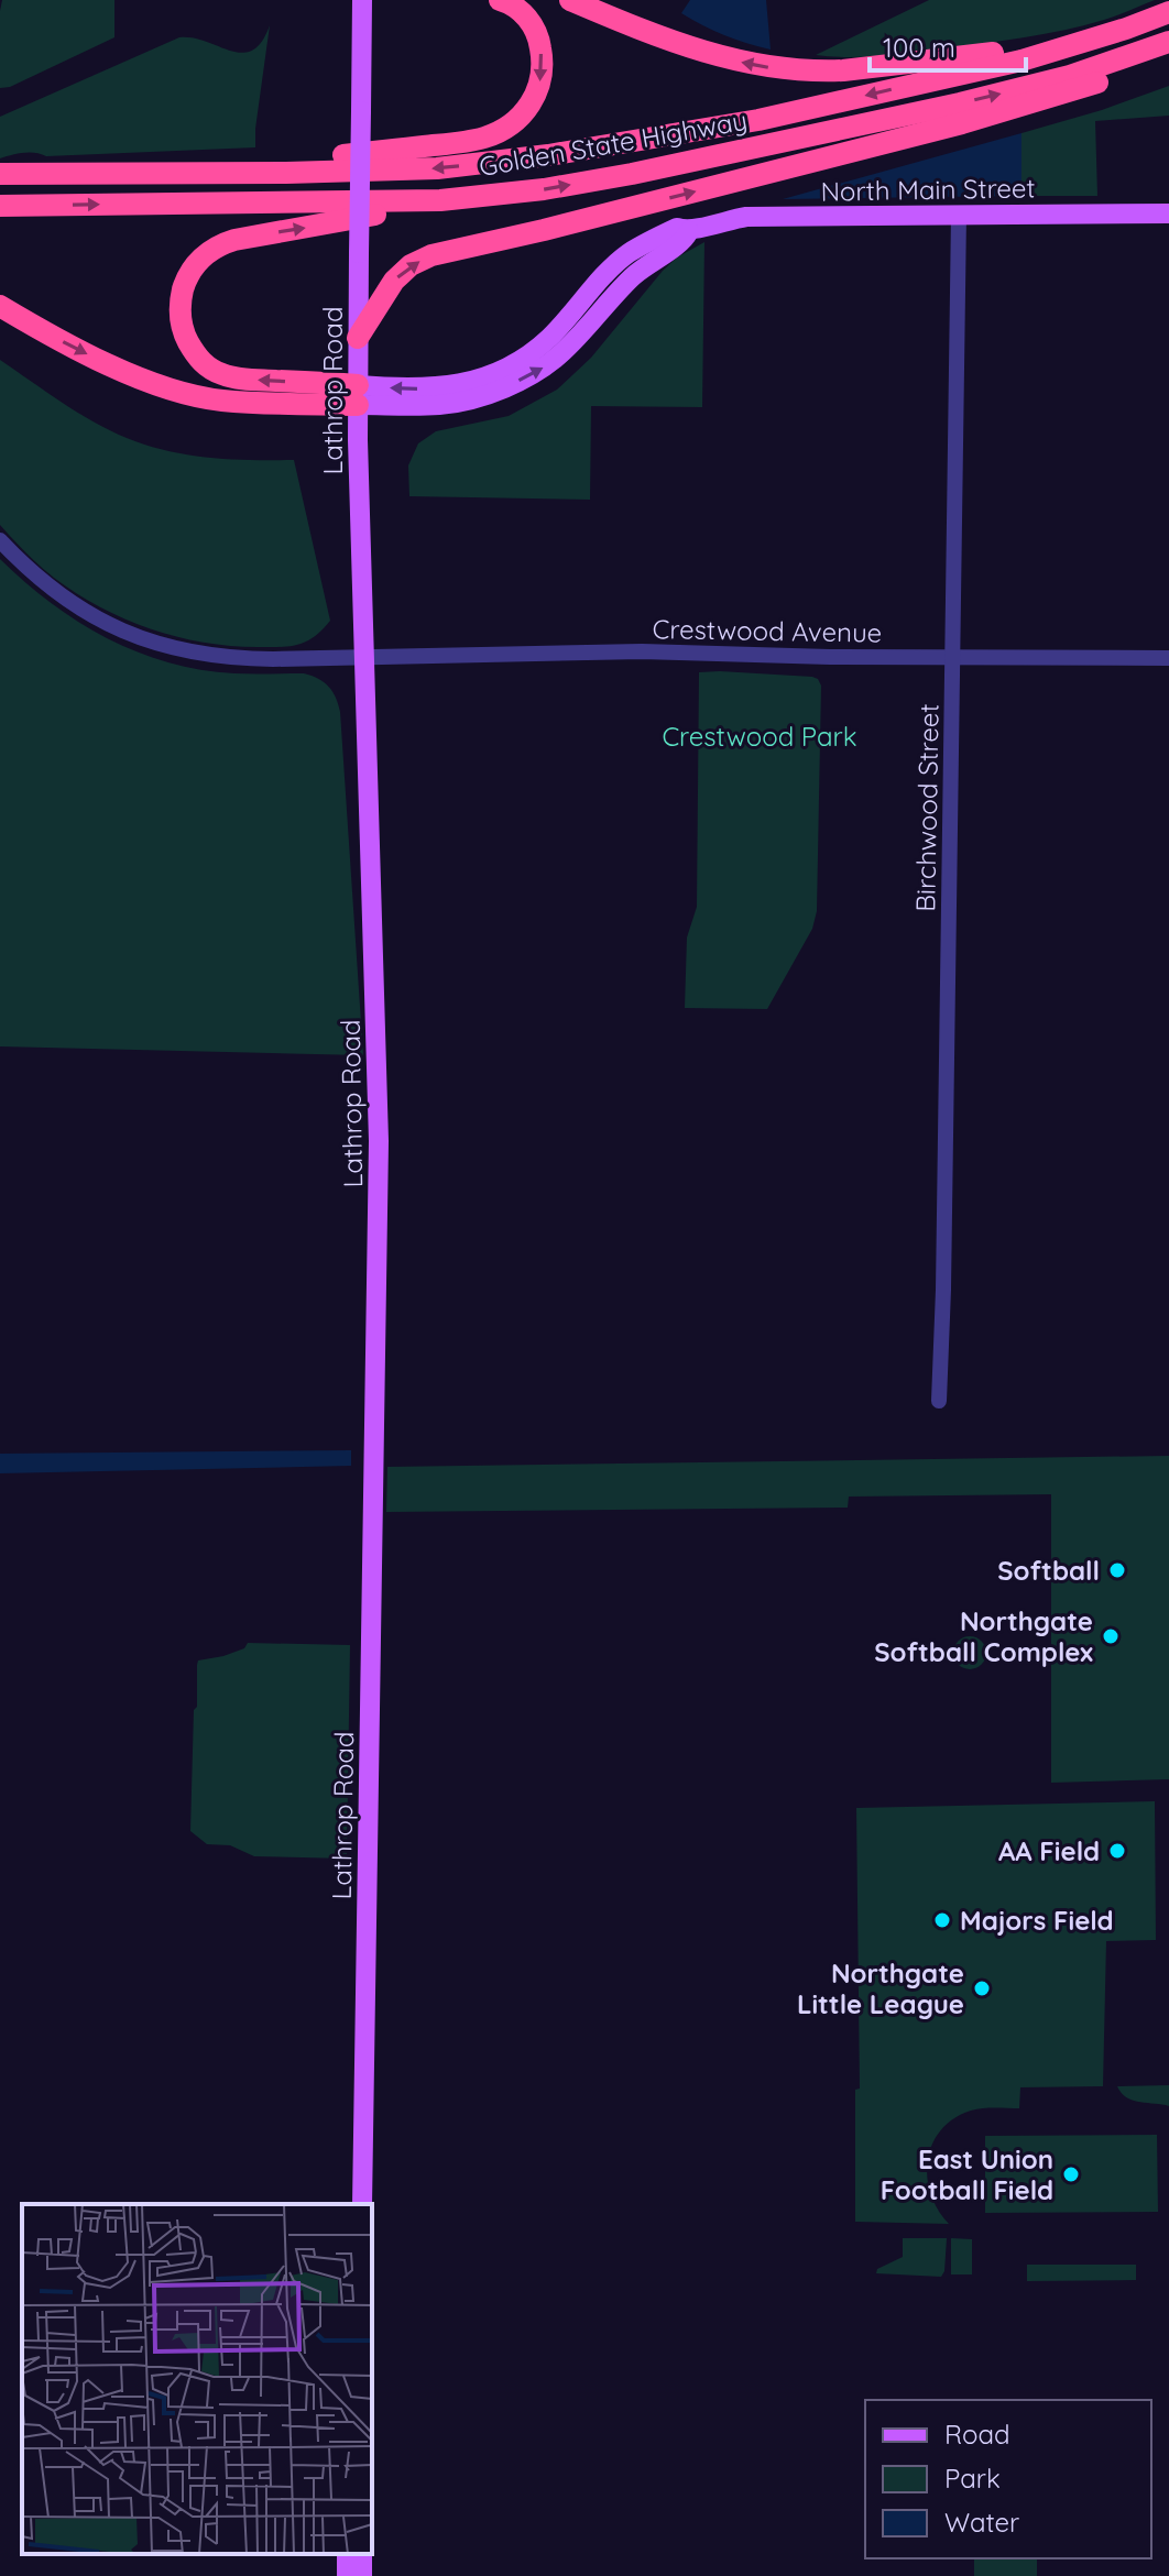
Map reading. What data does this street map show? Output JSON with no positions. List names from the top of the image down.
{
  "streets": {
    "highway": ["Golden State Highway"],
    "main road": ["North Main Street", "Lathrop Road"],
    "street": ["Crestwood Avenue", "Birchwood Street"]
  },
  "crossings": [
    ["North Main Street", "Lathrop Road"],
    ["North Main Street", "Birchwood Street"],
    ["Lathrop Road", "Crestwood Avenue"],
    ["Crestwood Avenue", "Birchwood Street"]
  ],
  "parks": ["Crestwood Park"],
  "places": [
    "Softball",
    "Northgate Softball Complex",
    "AA Field",
    "Majors Field",
    "Northgate Little League",
    "East Union Football Field"
  ],
  "legend": ["Road", "Park", "Water"],
  "scale_bar": "100 m"
}
